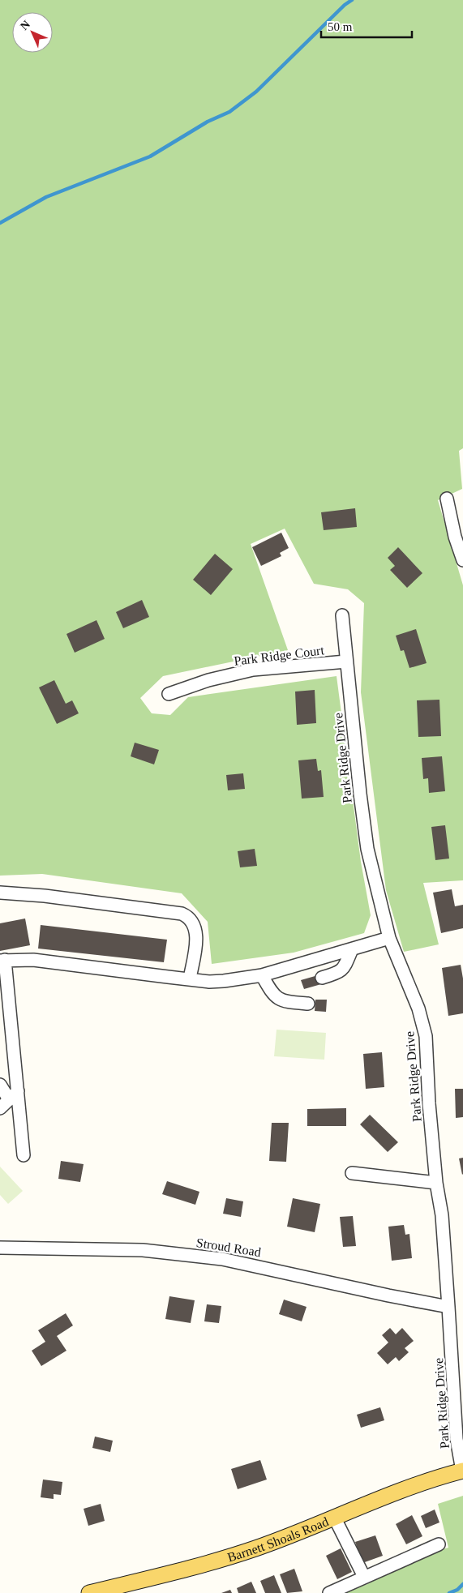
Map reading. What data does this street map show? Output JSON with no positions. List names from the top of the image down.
{
  "streets": {
    "main road": ["Barnett Shoals Road"],
    "street": ["Park Ridge Court", "Park Ridge Drive", "Stroud Road"]
  },
  "crossings": [
    ["Park Ridge Court", "Park Ridge Drive"],
    ["Park Ridge Drive", "Stroud Road"],
    ["Park Ridge Drive", "Barnett Shoals Road"]
  ],
  "scale_bar": "50 m",
  "north": "top left"
}
